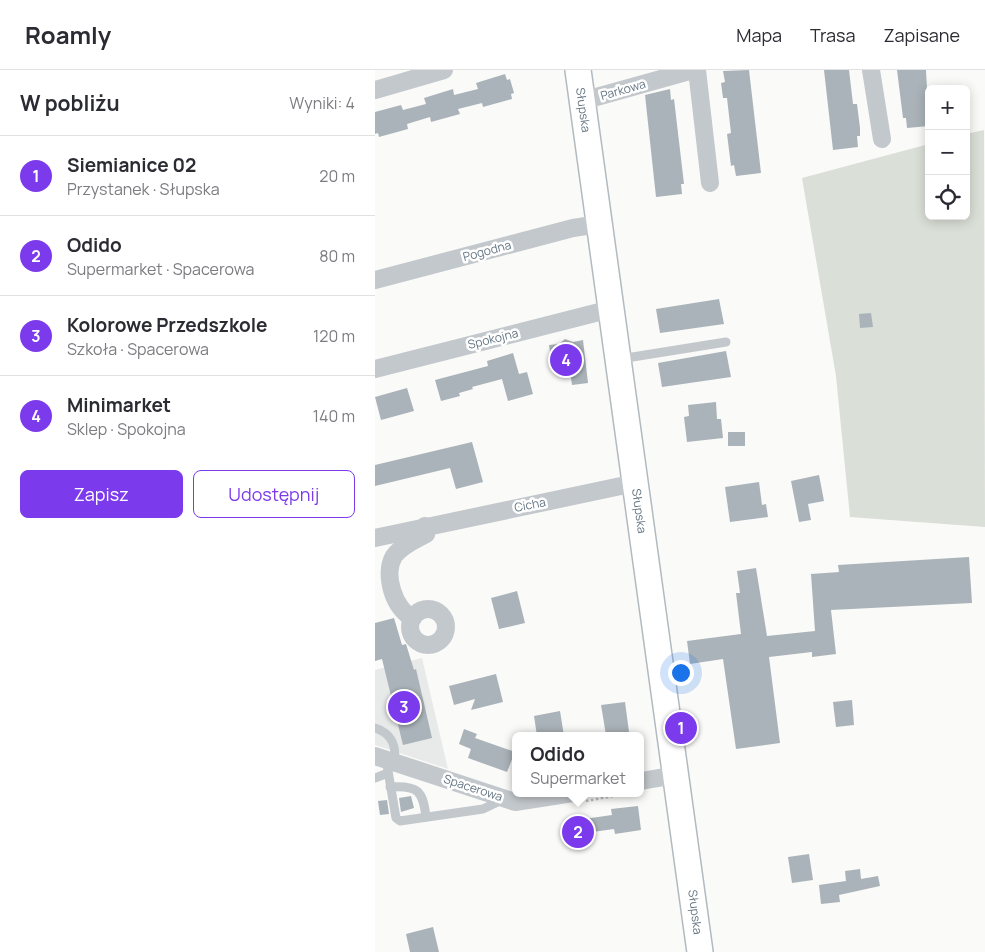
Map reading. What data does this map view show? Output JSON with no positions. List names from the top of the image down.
{
  "streets": {
    "main road": ["Słupska"],
    "street": [
      "Parkowa",
      "Pogodna",
      "Spokojna",
      "Cicha",
      "Spacerowa"
    ]
  },
  "crossings": [
    ["Parkowa", "Słupska"],
    ["Słupska", "Pogodna"],
    ["Słupska", "Spokojna"],
    ["Słupska", "Cicha"]
  ],
  "page": {
    "header": "Roamly",
    "nav": ["Mapa", "Trasa", "Zapisane"],
    "heading": ["W pobliżu", "Wyniki: 4"],
    "map_buttons": ["+", "−"],
    "list": [
      {
        "mark": "1",
        "name": "Siemianice 02",
        "note": "Przystanek · Słupska",
        "value": "20 m"
      },
      {
        "mark": "2",
        "name": "Odido",
        "note": "Supermarket · Spacerowa",
        "value": "80 m"
      },
      {
        "mark": "3",
        "name": "Kolorowe Przedszkole",
        "note": "Szkoła · Spacerowa",
        "value": "120 m"
      },
      {
        "mark": "4",
        "name": "Minimarket",
        "note": "Sklep · Spokojna",
        "value": "140 m"
      }
    ],
    "pins": [
      "4",
      "3",
      "1",
      "2"
    ],
    "buttons": ["Zapisz", "Udostępnij"],
    "popup": ["Odido", "Supermarket"]
  }
}
